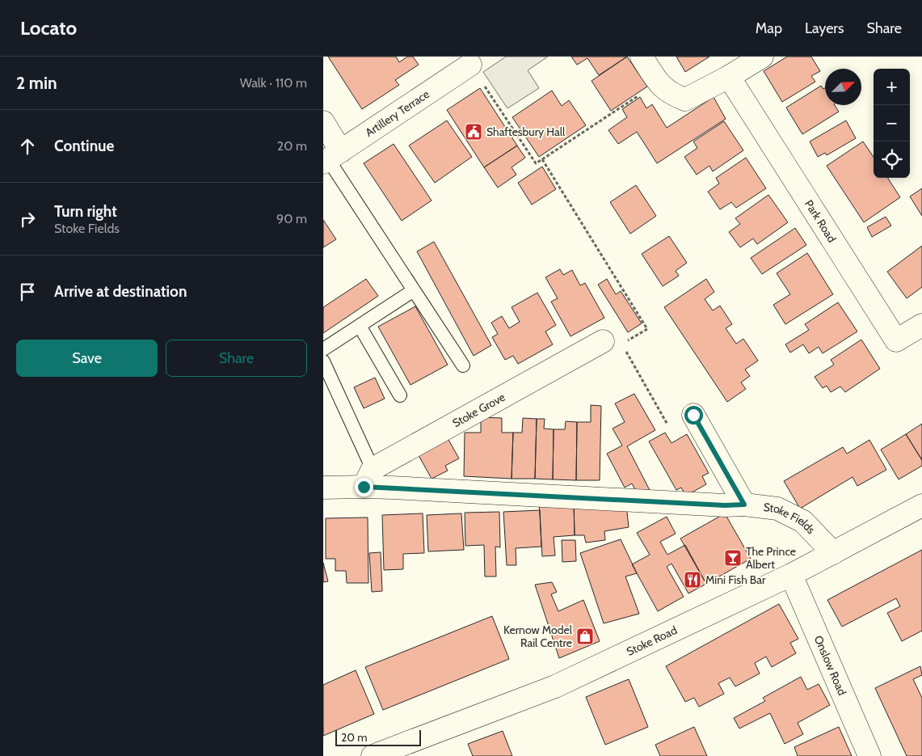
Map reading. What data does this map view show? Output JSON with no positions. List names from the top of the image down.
{
  "streets": {
    "street": [
      "Artillery Terrace",
      "Park Road",
      "Stoke Grove",
      "Stoke Fields",
      "Stoke Road",
      "Onslow Road"
    ]
  },
  "crossings": [
    ["Stoke Grove", "Stoke Fields"],
    ["Stoke Fields", "Stoke Road"],
    ["Stoke Road", "Onslow Road"]
  ],
  "places": {
    "public building": ["Shaftesbury Hall"],
    "bar": ["The Prince Albert"],
    "restaurant": ["Mini Fish Bar"],
    "shop": ["Kernow Model Rail Centre"]
  },
  "scale_bar": "20 m",
  "north": "top right",
  "page": {
    "header": "Locato",
    "nav": ["Map", "Layers", "Share"],
    "heading": ["2 min", "Walk · 110 m"],
    "map_buttons": ["+", "−"],
    "list": [
      ["Continue", "20 m"],
      ["Turn right", "Stoke Fields", "90 m"],
      "Arrive at destination"
    ],
    "buttons": ["Save", "Share"],
    "scale": "20 m"
  }
}
